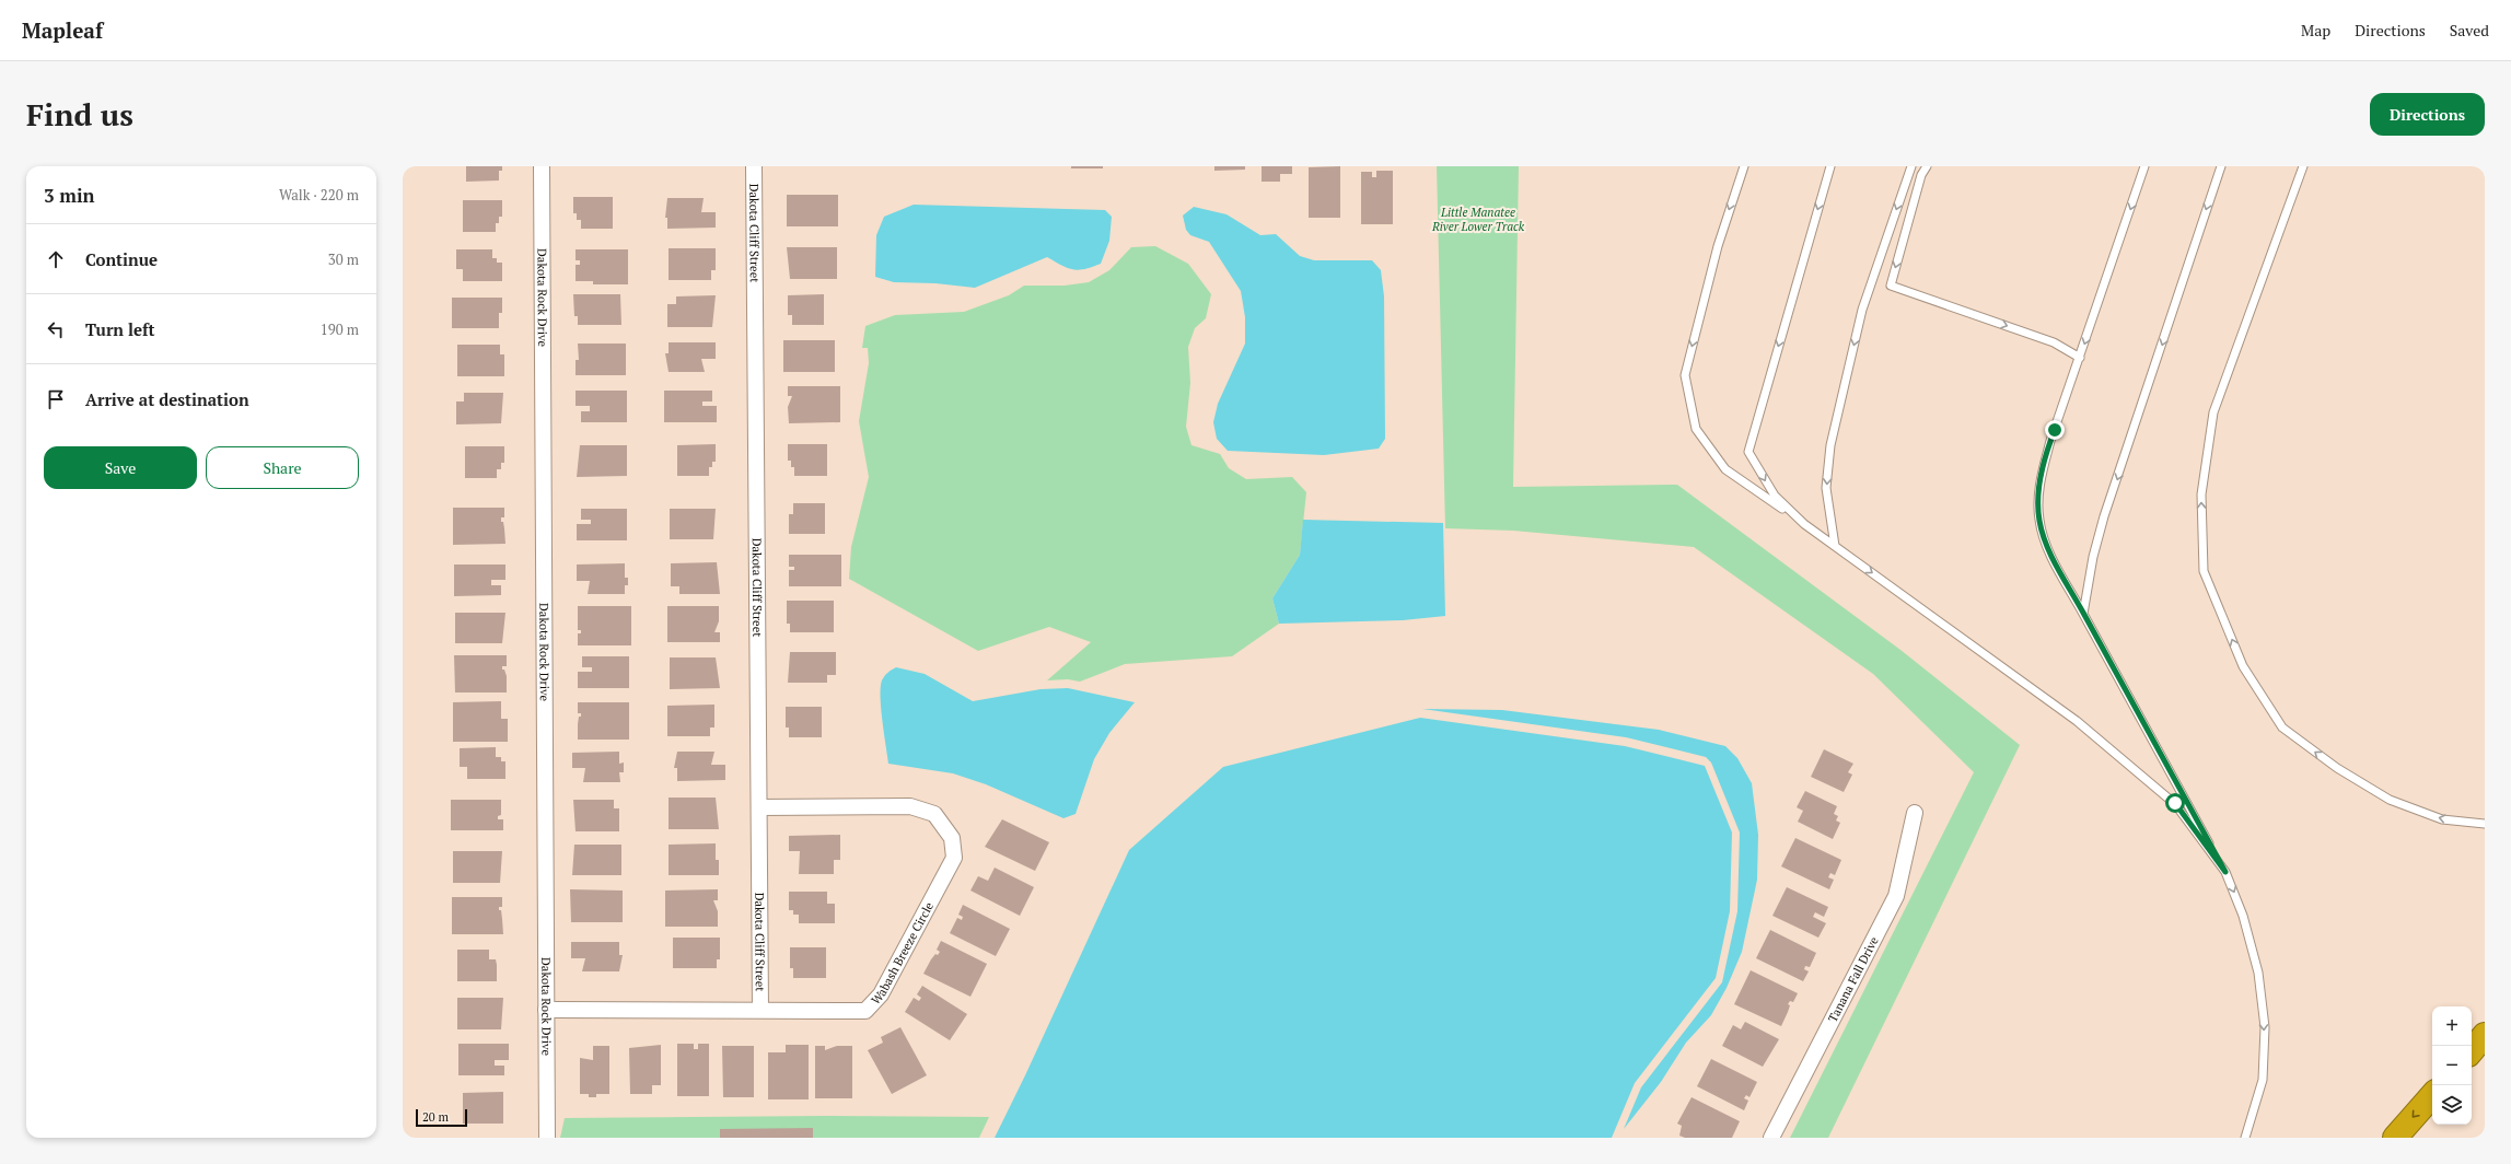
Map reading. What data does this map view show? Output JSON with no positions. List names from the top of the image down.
{
  "streets": {
    "street": [
      "Dakota Cliff Street",
      "Dakota Rock Drive",
      "Wabash Breeze Circle",
      "Tanana Fall Drive"
    ]
  },
  "crossings": [
    ["Dakota Cliff Street", "Wabash Breeze Circle"],
    ["Dakota Rock Drive", "Wabash Breeze Circle"]
  ],
  "parks": ["Little Manatee River Lower Track"],
  "scale_bar": "20 m",
  "page": {
    "header": "Mapleaf",
    "nav": ["Map", "Directions", "Saved"],
    "buttons": [
      "Directions",
      ["Save", "Share"]
    ],
    "title": "Find us",
    "heading": ["3 min", "Walk · 220 m"],
    "list": [
      ["Continue", "30 m"],
      ["Turn left", "190 m"],
      "Arrive at destination"
    ],
    "map_buttons": ["+", "−"],
    "scale": "20 m"
  }
}
